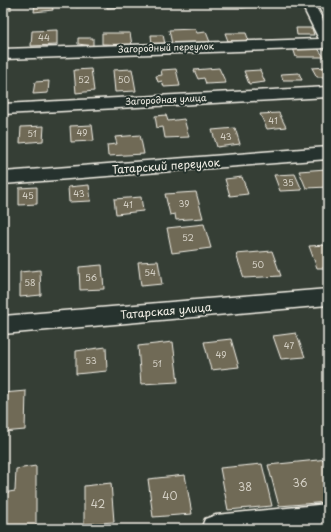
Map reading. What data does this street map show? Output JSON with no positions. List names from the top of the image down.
{
  "streets": {
    "street": [
      "Загородный переулок",
      "Загородная улица",
      "Татарский переулок",
      "Татарская улица"
    ]
  },
  "house_numbers": [
    "44",
    "52",
    "50",
    "41",
    "49",
    "51",
    "43",
    "35",
    "43",
    "45",
    "39",
    "41",
    "52",
    "50",
    "54",
    "56",
    "58",
    "47",
    "49",
    "53",
    "51",
    "36",
    "38",
    "40",
    "42"
  ]
}
